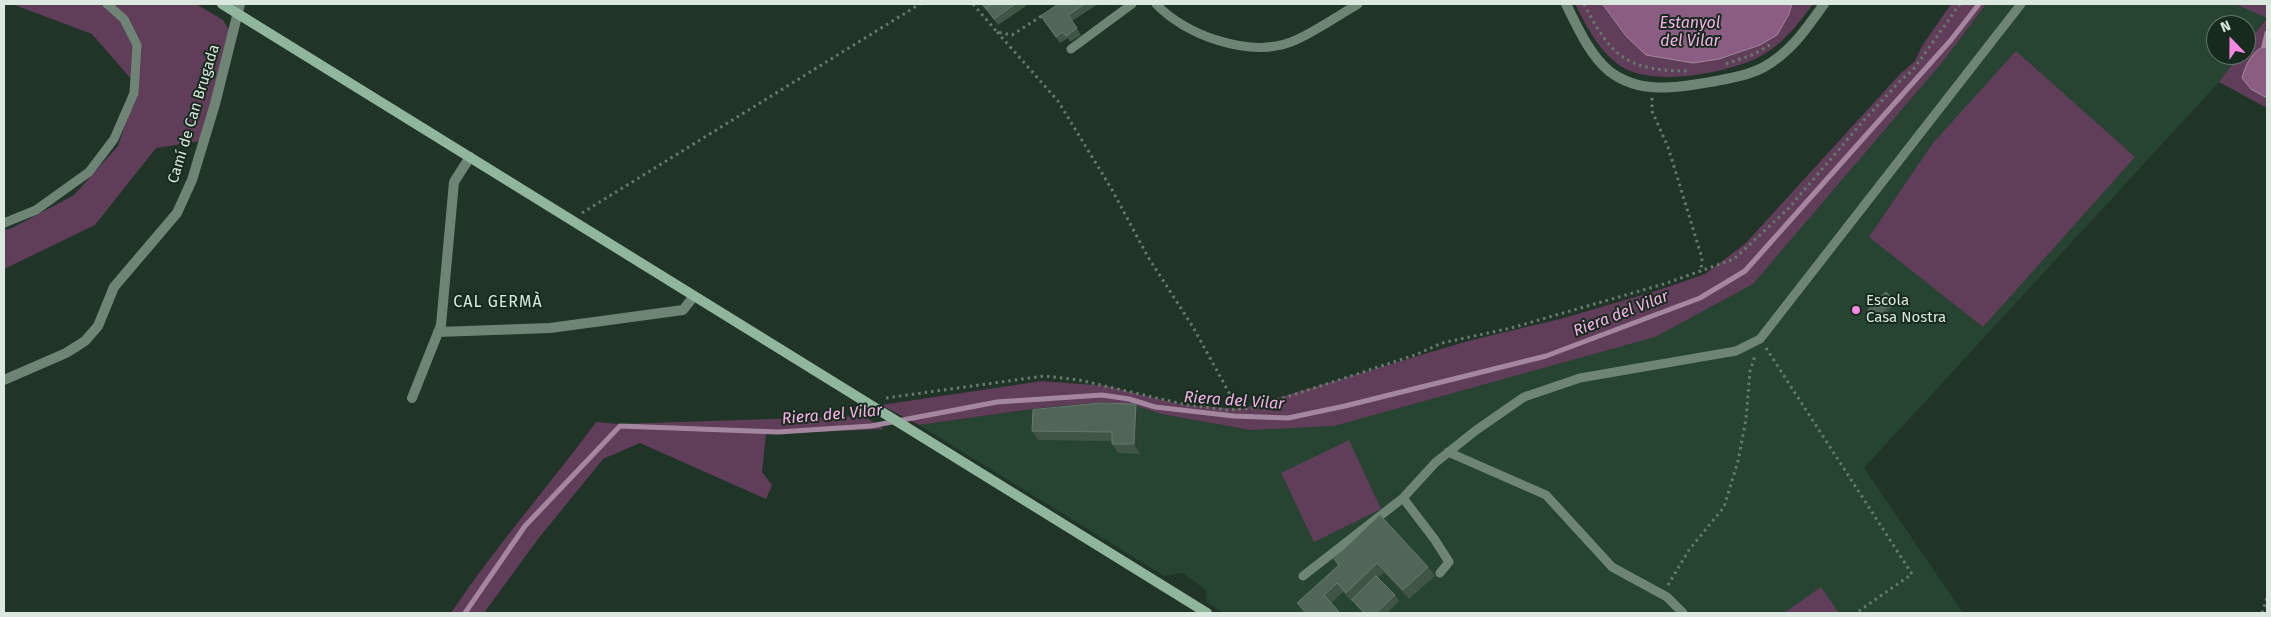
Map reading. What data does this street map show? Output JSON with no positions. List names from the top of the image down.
{
  "streets": {
    "street": ["Camí de Can Brugada"]
  },
  "districts": ["CAL GERMÀ"],
  "water": ["Estanyol del Vilar", "Riera del Vilar"],
  "places": ["Escola Casa Nostra"],
  "north": "top"
}
